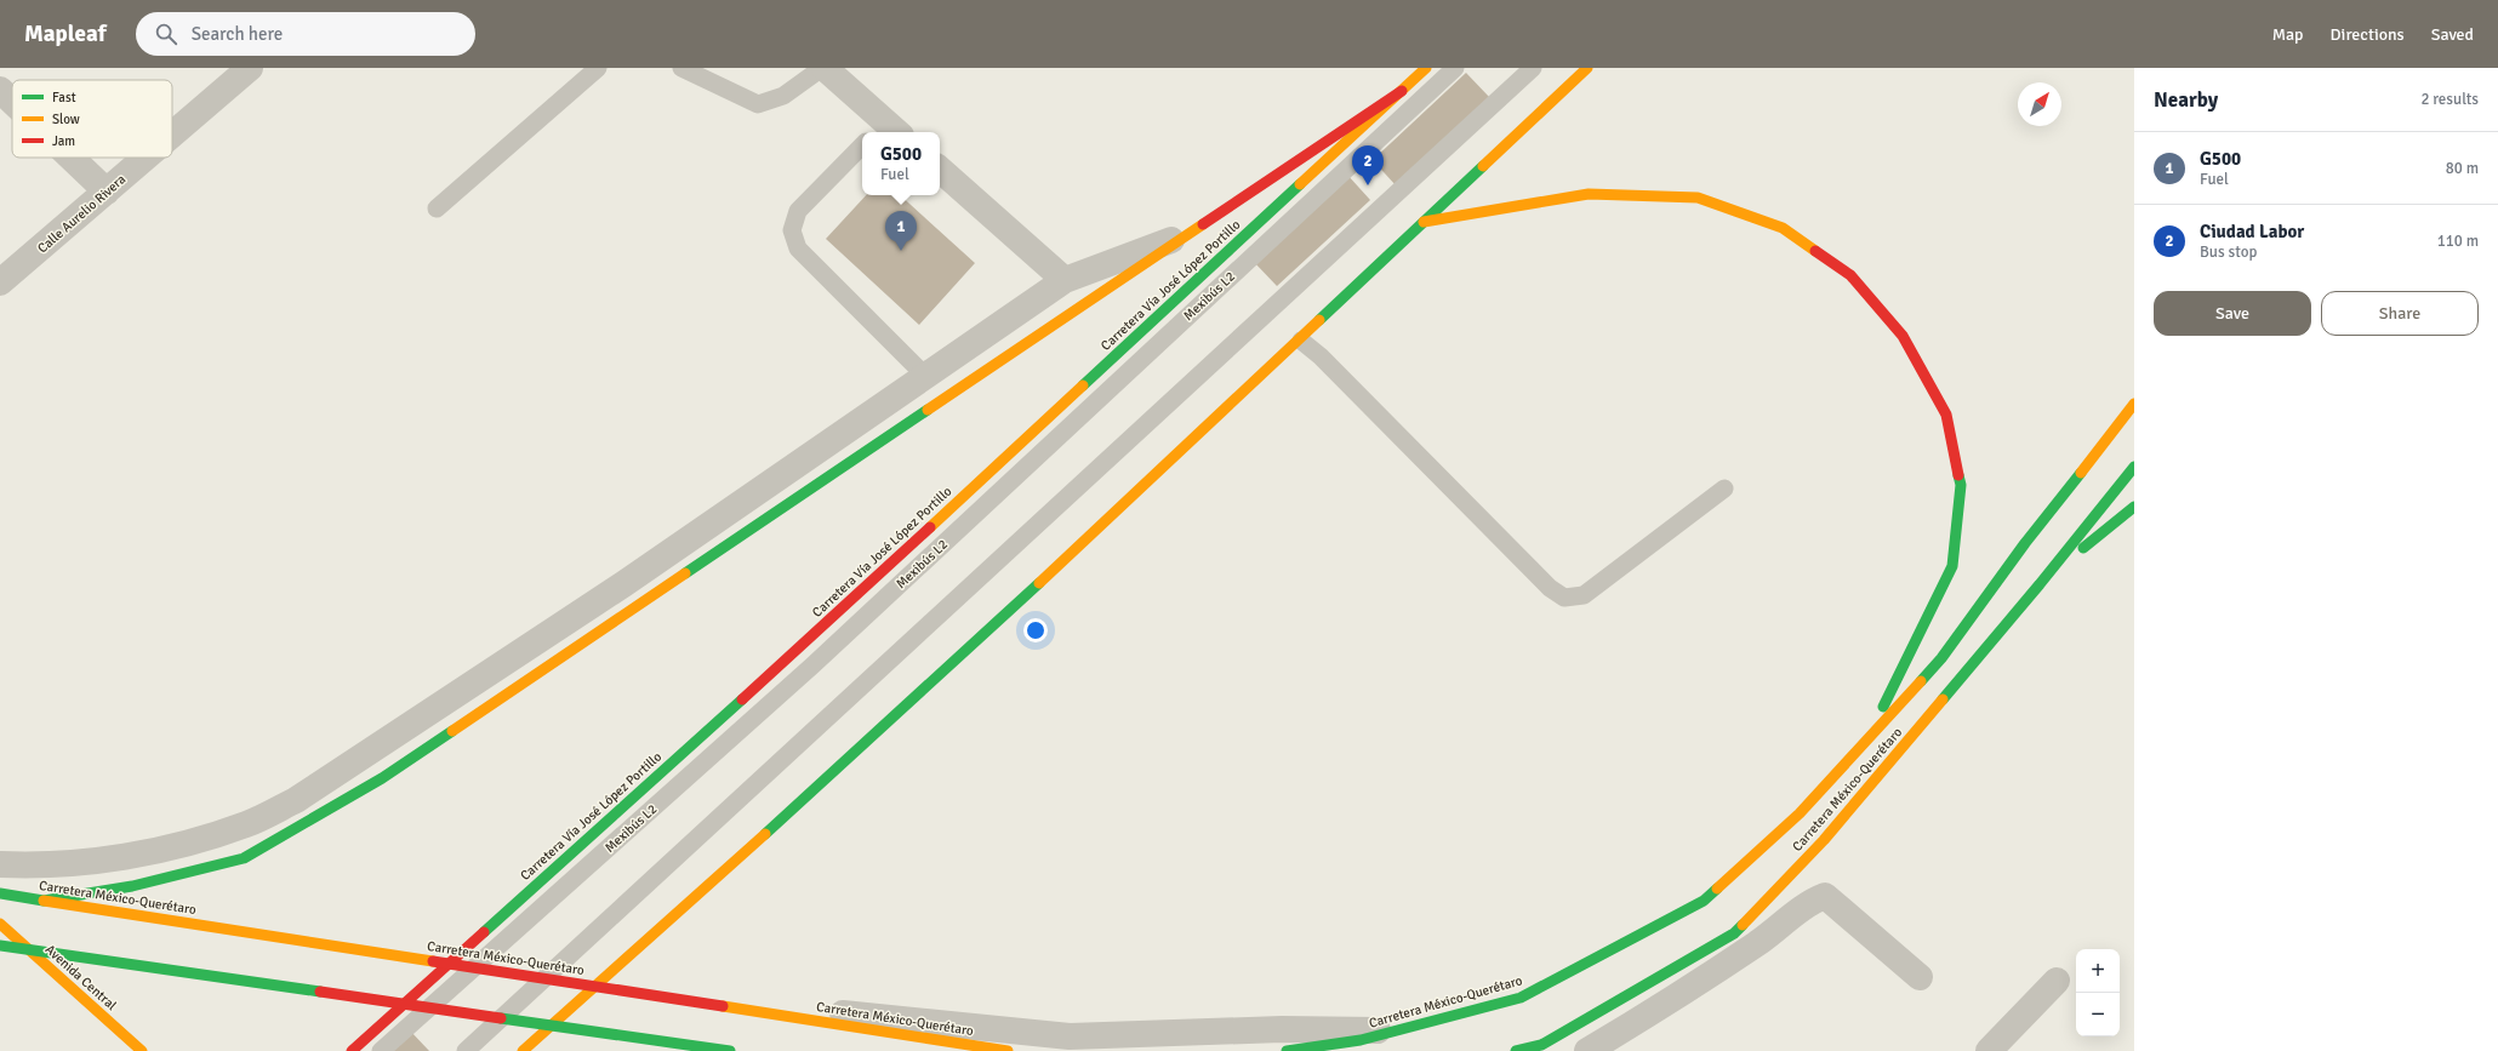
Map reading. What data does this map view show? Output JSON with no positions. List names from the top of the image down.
{
  "streets": {
    "main road": ["Carretera Vía José López Portillo", "Carretera México-Querétaro", "Avenida Central"],
    "street": ["Calle Aurelio Rivera"],
    "lane": ["Mexibús L2"]
  },
  "legend": ["Fast", "Slow", "Jam"],
  "north": "top right",
  "page": {
    "header": "Mapleaf",
    "search": "Search here",
    "nav": ["Map", "Directions", "Saved"],
    "heading": ["Nearby", "2 results"],
    "list": [
      {
        "mark": "1",
        "name": "G500",
        "note": "Fuel",
        "value": "80 m"
      },
      {
        "mark": "2",
        "name": "Ciudad Labor",
        "note": "Bus stop",
        "value": "110 m"
      }
    ],
    "popup": ["G500", "Fuel"],
    "pins": ["2", "1"],
    "buttons": ["Save", "Share"],
    "map_buttons": ["+", "−"]
  }
}
